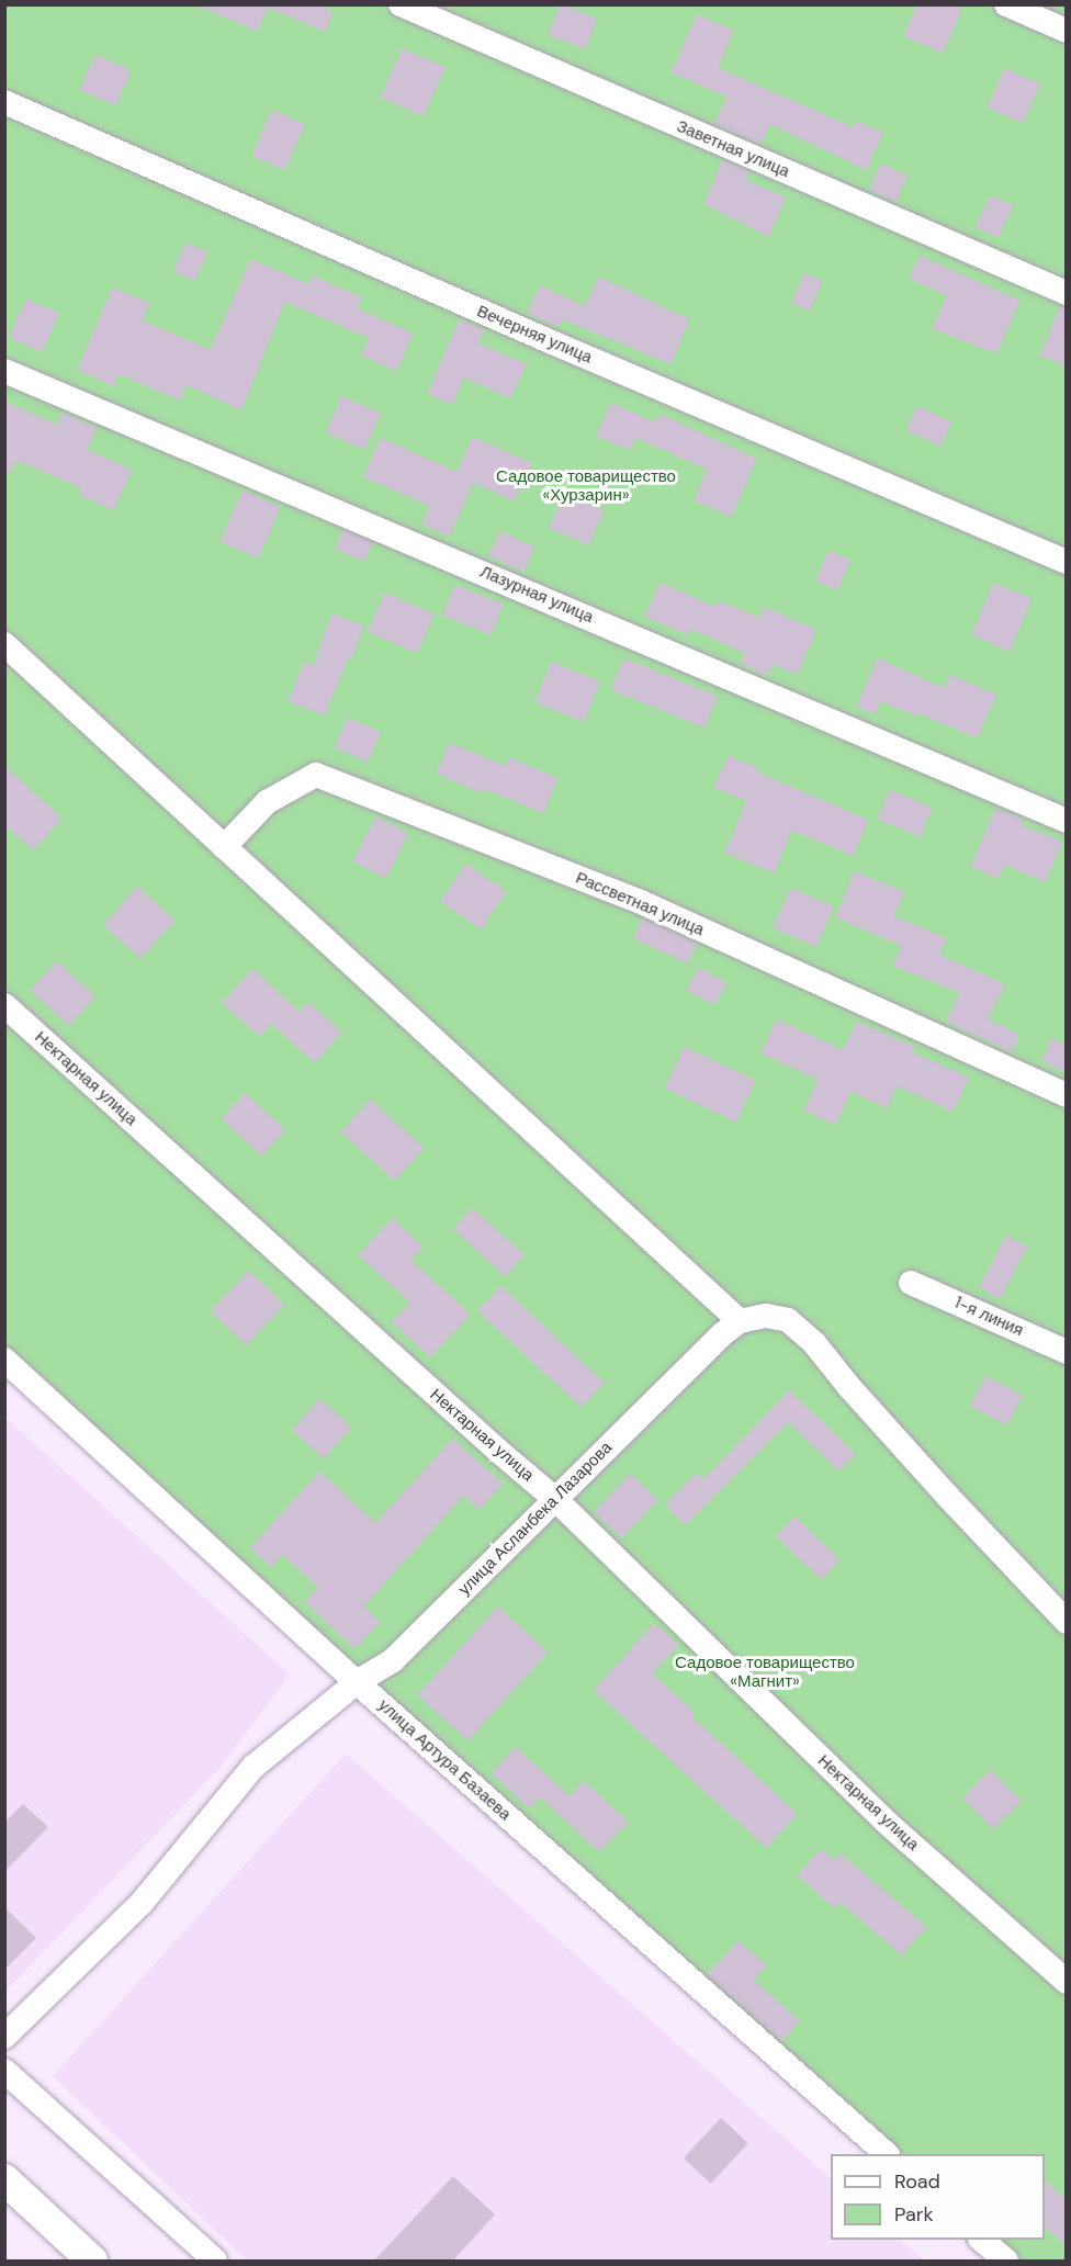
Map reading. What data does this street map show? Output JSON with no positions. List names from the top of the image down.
{
  "streets": {
    "street": [
      "Заветная улица",
      "Вечерняя улица",
      "Лазурная улица",
      "Рассветная улица",
      "Нектарная улица",
      "1-я линия",
      "улица Асланбека Лазарова",
      "улица Артура Базаева"
    ]
  },
  "crossings": [
    ["Нектарная улица", "улица Асланбека Лазарова"],
    ["улица Асланбека Лазарова", "улица Артура Базаева"]
  ],
  "parks": ["Садовое товарищество «Хурзарин»", "Садовое товарищество «Магнит»"],
  "legend": ["Road", "Park"]
}
